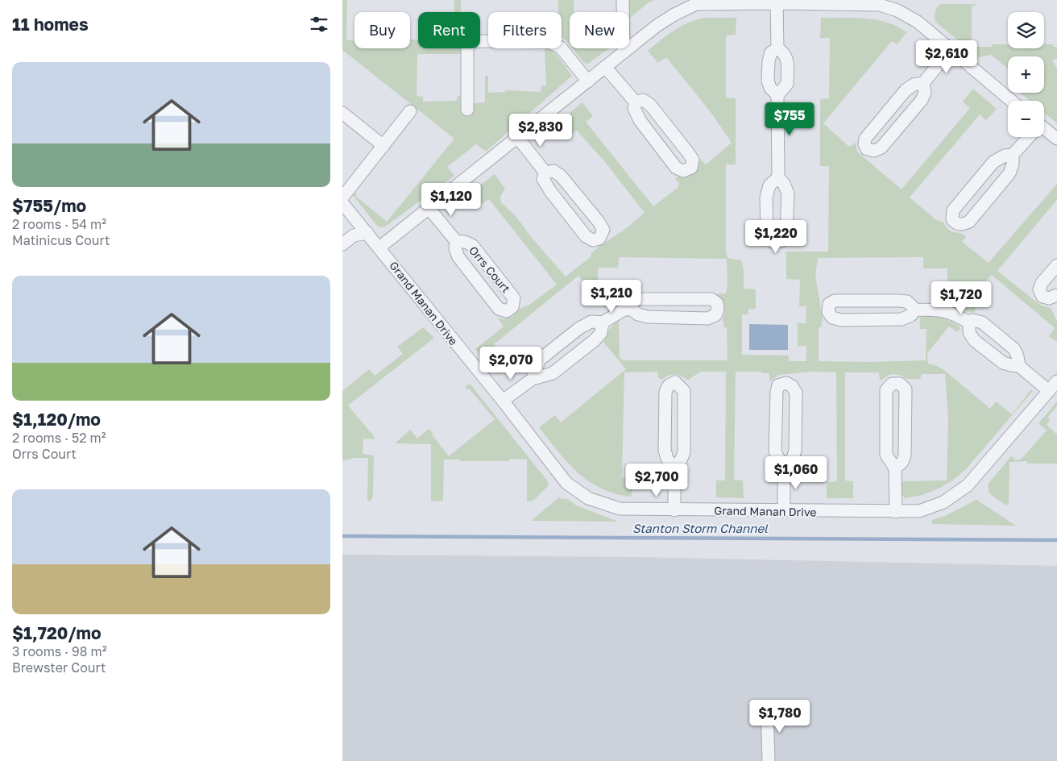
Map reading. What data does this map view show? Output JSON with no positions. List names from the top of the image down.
{
  "streets": {
    "street": ["Orrs Court", "Grand Manan Drive"]
  },
  "water": ["Stanton Storm Channel"],
  "page": {
    "heading": "11 homes",
    "map_buttons": ["+", "−"],
    "chip": [
      "Buy",
      "Rent",
      "Filters",
      "New"
    ],
    "price": [
      "$2,610",
      "$755",
      "$2,830",
      "$1,120",
      "$1,220",
      "$1,210",
      "$1,720",
      "$2,070",
      "$1,060",
      "$2,700",
      "$1,780"
    ],
    "list": [
      {
        "name": "$755/mo",
        "note": "2 rooms · 54 m² · Matinicus Court"
      },
      {
        "name": "$1,120/mo",
        "note": "2 rooms · 52 m² · Orrs Court"
      },
      {
        "name": "$1,720/mo",
        "note": "3 rooms · 98 m² · Brewster Court"
      }
    ]
  }
}
